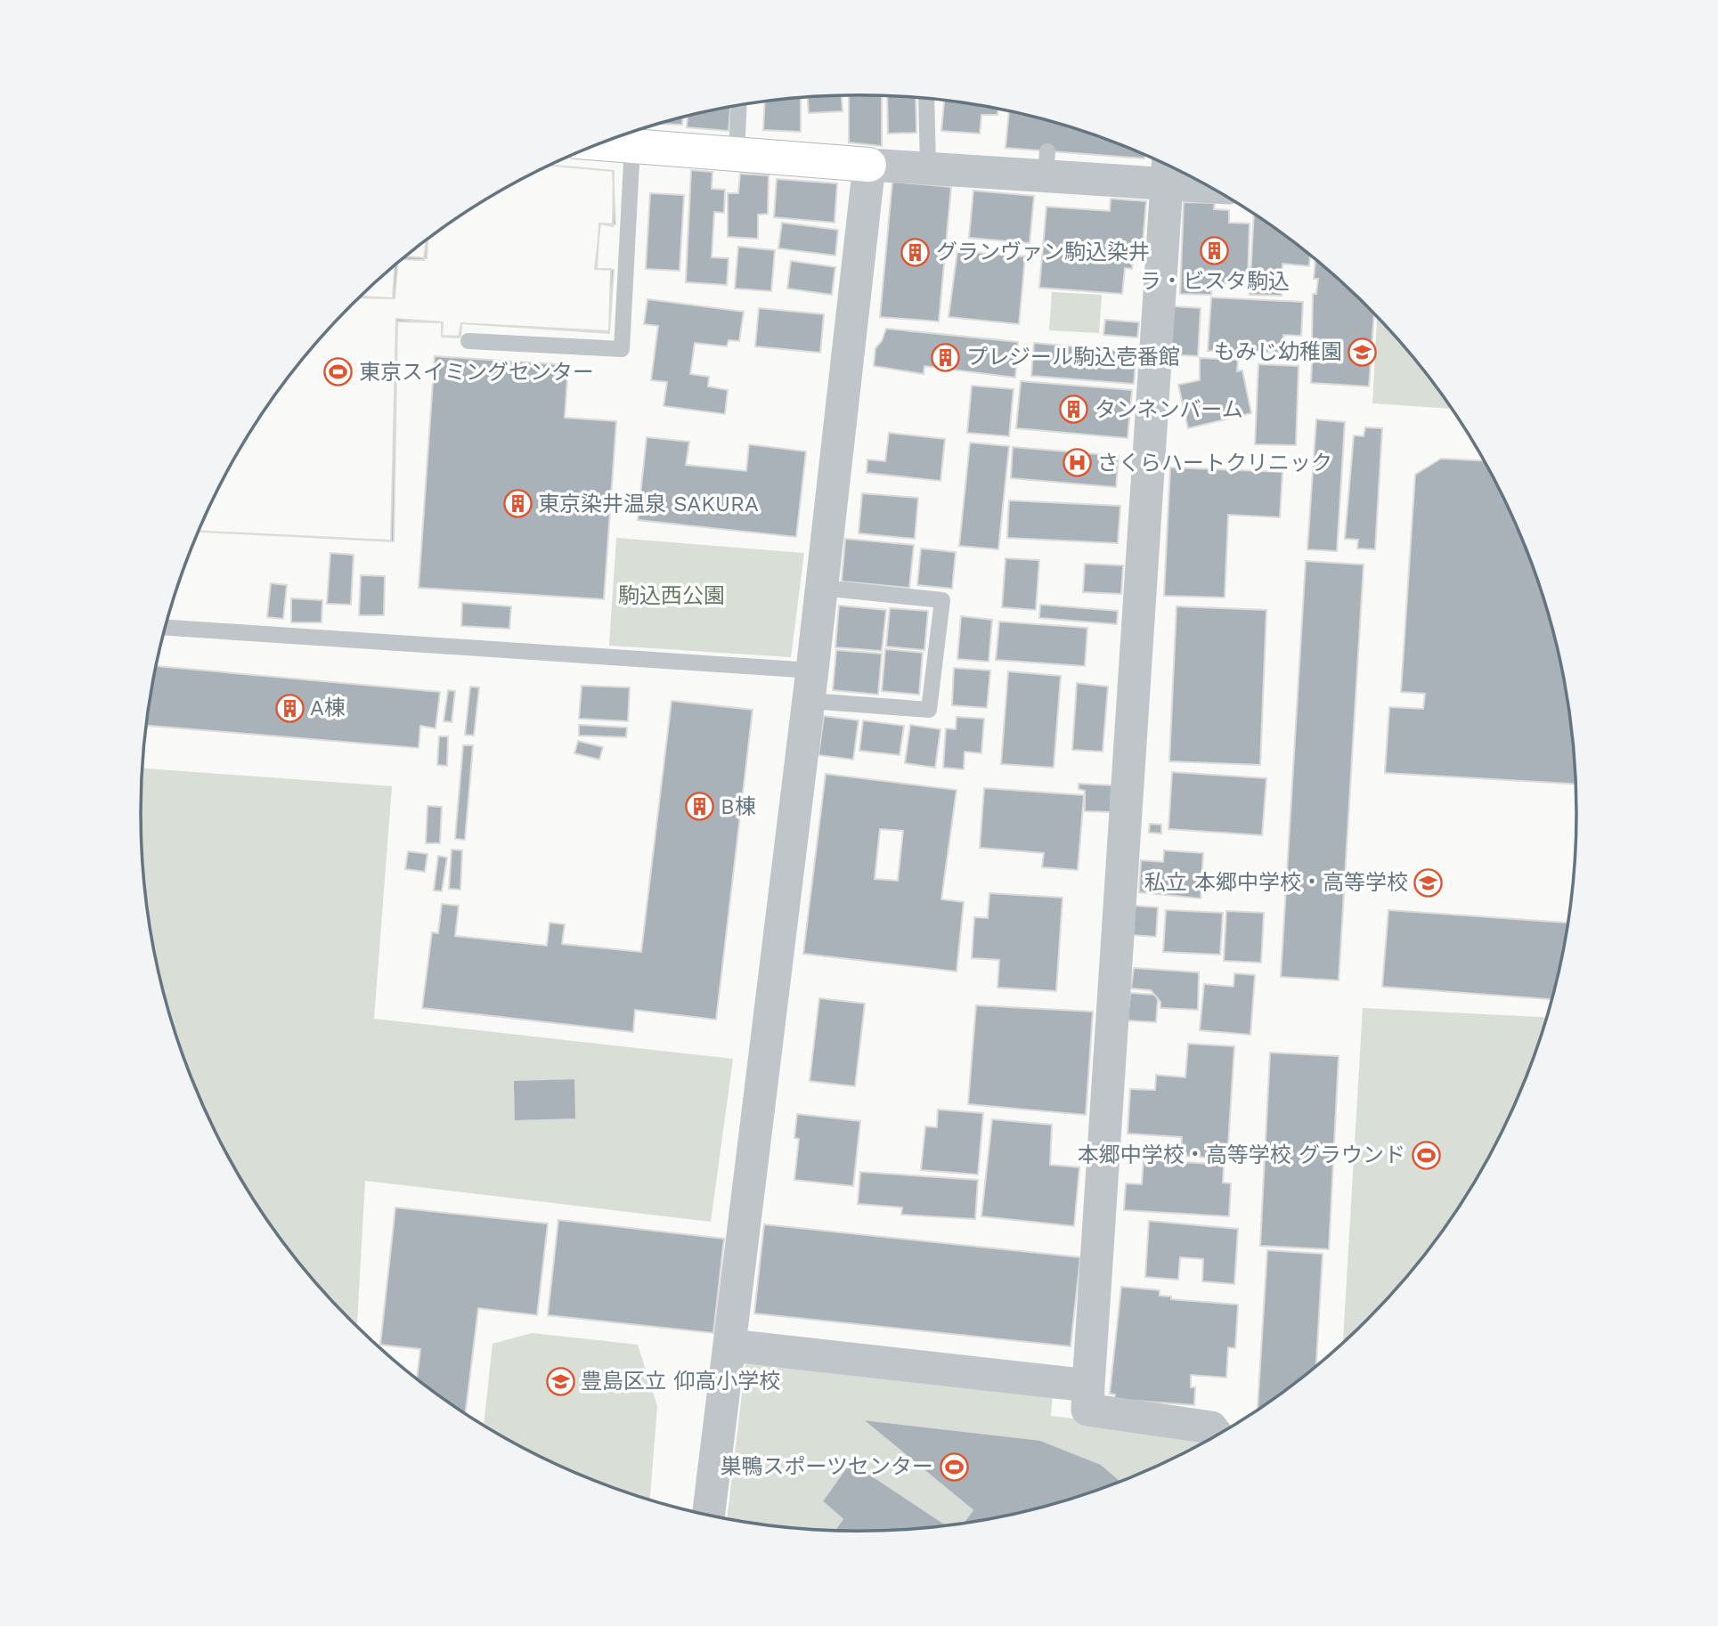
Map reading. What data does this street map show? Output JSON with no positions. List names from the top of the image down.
{
  "parks": ["駒込西公園"],
  "places": {
    "building": [
      "ラ・ビスタ駒込",
      "グランヴァン駒込染井",
      "プレジール駒込壱番館",
      "タンネンバーム",
      "東京染井温泉 SAKURA",
      "A棟",
      "B棟"
    ],
    "school or university": ["もみじ幼稚園", "私立 本郷中学校・高等学校", "豊島区立 仰高小学校"],
    "sports": ["東京スイミングセンター", "本郷中学校・高等学校 グラウンド", "巣鴨スポーツセンター"],
    "hospital": ["さくらハートクリニック"]
  }
}
